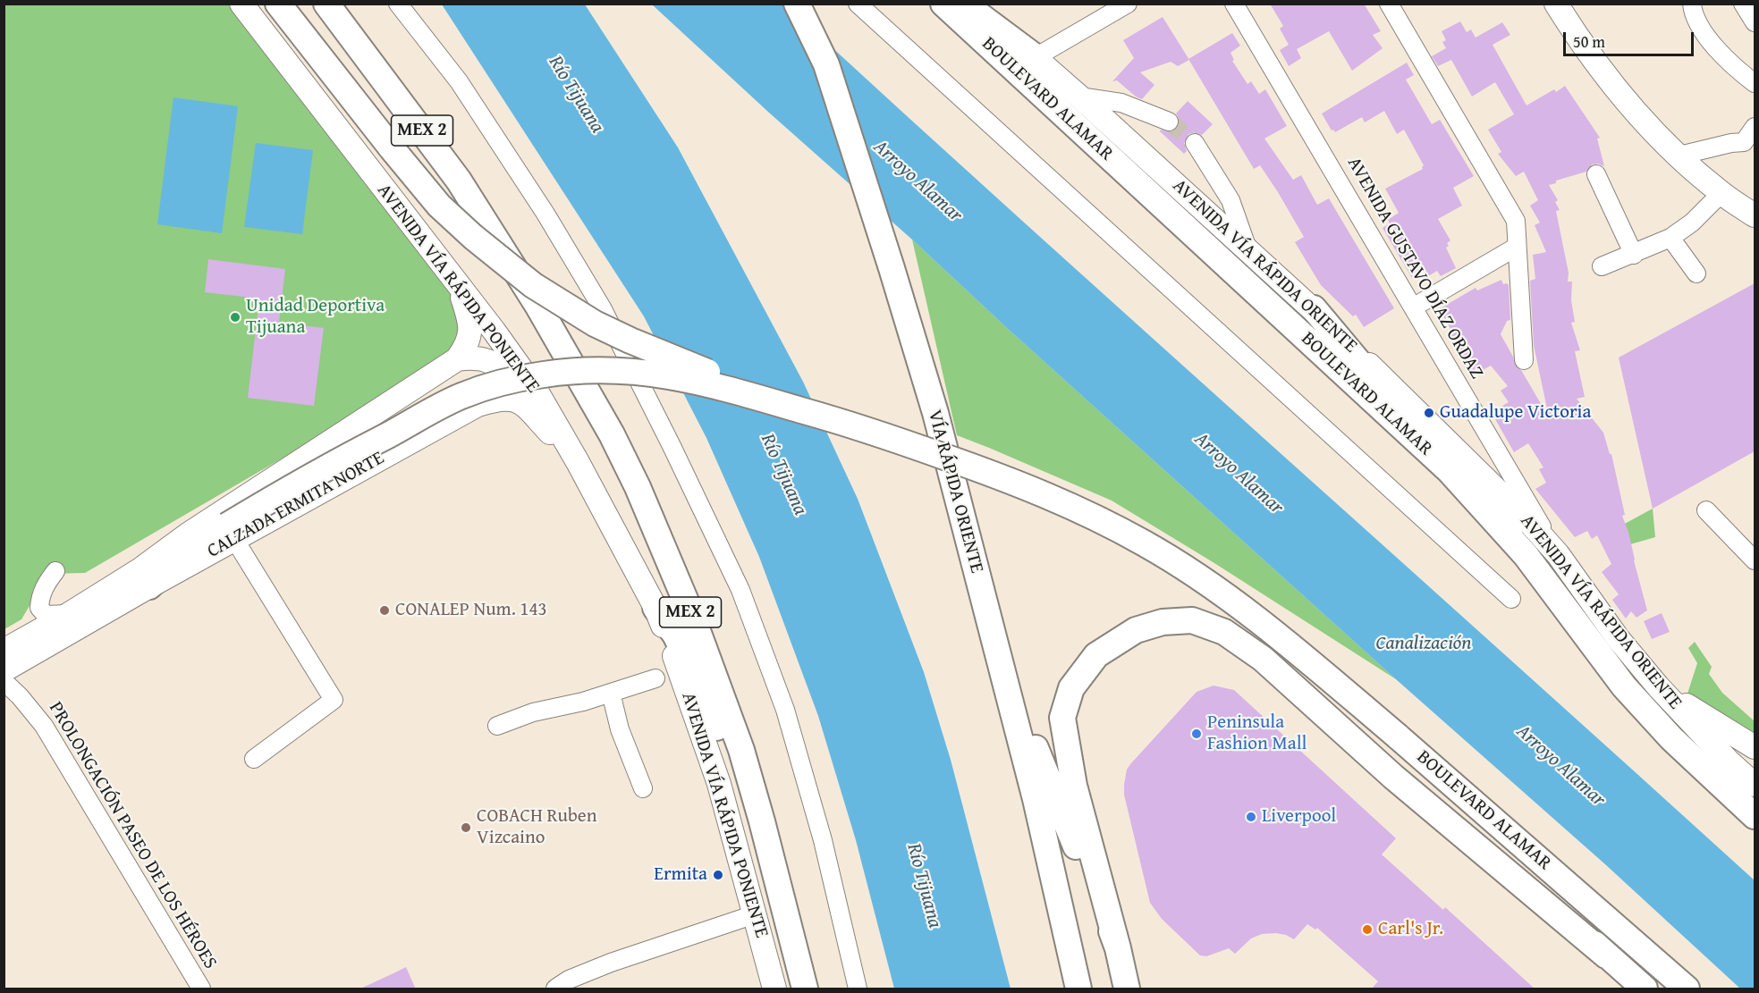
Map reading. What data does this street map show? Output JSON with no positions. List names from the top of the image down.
{
  "streets": {
    "highway": [
      "BOULEVARD ALAMAR",
      "MEX 2",
      "AVENIDA VÍA RÁPIDA PONIENTE",
      "VÍA RÁPIDA ORIENTE"
    ],
    "main road": ["AVENIDA VÍA RÁPIDA ORIENTE", "CALZADA ERMITA NORTE"],
    "street": ["AVENIDA GUSTAVO DÍAZ ORDAZ", "PROLONGACIÓN PASEO DE LOS HÉROES"]
  },
  "crossings": [
    ["AVENIDA VÍA RÁPIDA ORIENTE", "AVENIDA GUSTAVO DÍAZ ORDAZ"],
    ["AVENIDA VÍA RÁPIDA PONIENTE", "CALZADA ERMITA NORTE"]
  ],
  "water": ["Río Tijuana", "Arroyo Alamar", "Canalización"],
  "places": [
    "Unidad Deportiva Tijuana",
    "Guadalupe Victoria",
    "CONALEP Num. 143",
    "Peninsula Fashion Mall",
    "Liverpool",
    "COBACH Ruben Vizcaino",
    "Ermita",
    "Carl's Jr."
  ],
  "scale_bar": "50 m"
}
